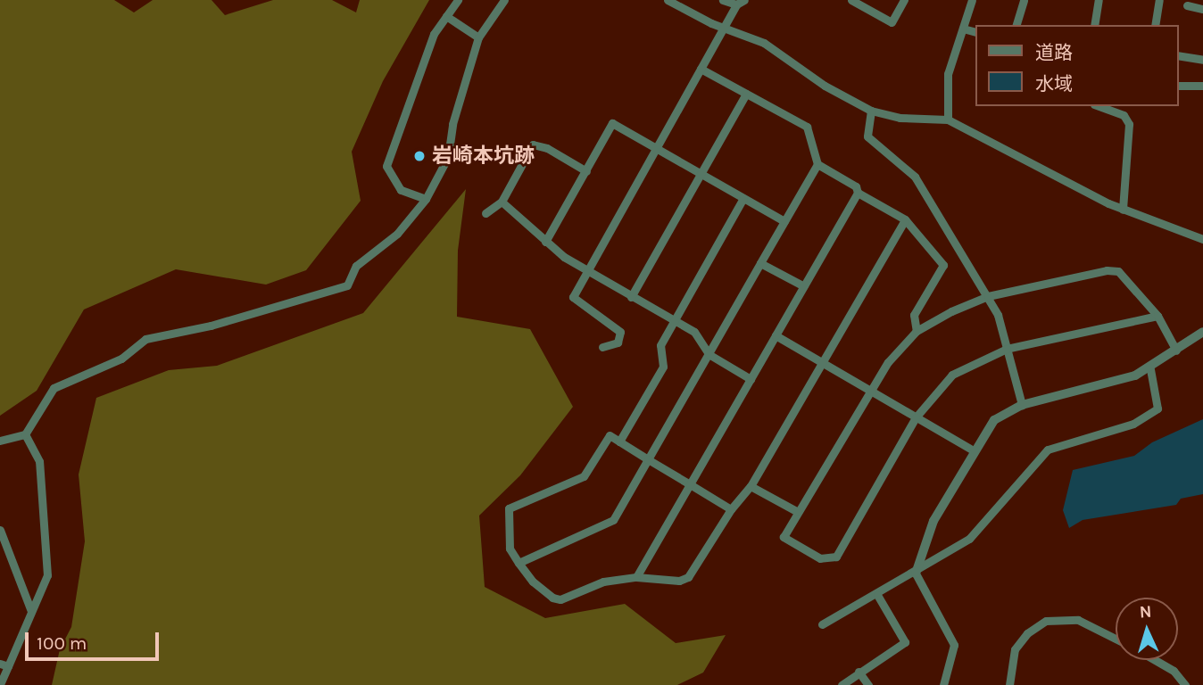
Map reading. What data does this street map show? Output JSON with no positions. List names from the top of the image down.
{
  "places": ["岩崎本坑跡"],
  "legend": ["道路", "水域"],
  "scale_bar": "100 m",
  "north": "top"
}
